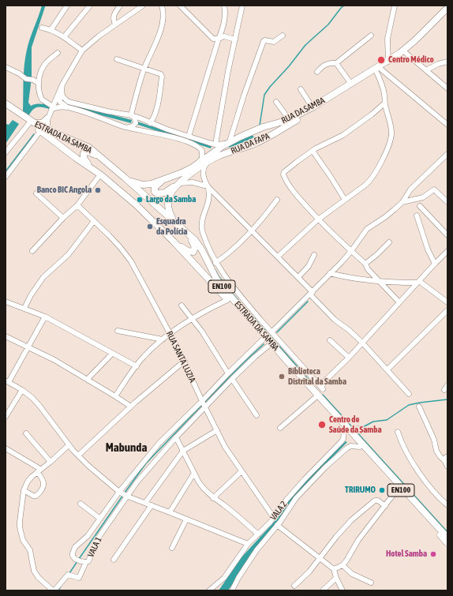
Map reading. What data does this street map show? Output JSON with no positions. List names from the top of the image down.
{
  "streets": {
    "main road": [
      "RUA DA SAMBA",
      "ESTRADA DA SAMBA",
      "RUA DA FAPA",
      "EN100"
    ],
    "street": ["RUA SANTA LUZIA", "VALA 2", "VALA 1"]
  },
  "crossings": [
    ["RUA DA SAMBA", "ESTRADA DA SAMBA"],
    ["ESTRADA DA SAMBA", "RUA DA FAPA"],
    ["ESTRADA DA SAMBA", "VALA 2"],
    ["ESTRADA DA SAMBA", "VALA 1"],
    ["RUA SANTA LUZIA", "VALA 2"],
    ["RUA SANTA LUZIA", "VALA 1"]
  ],
  "districts": ["Mabunda"],
  "places": [
    "Centro Médico",
    "Banco BIC Angola",
    "Largo da Samba",
    "Esquadra da Polícia",
    "Biblioteca Distrital da Samba",
    "Centro de Saúde da Samba",
    "TRIRUMO",
    "Hotel Samba"
  ]
}
